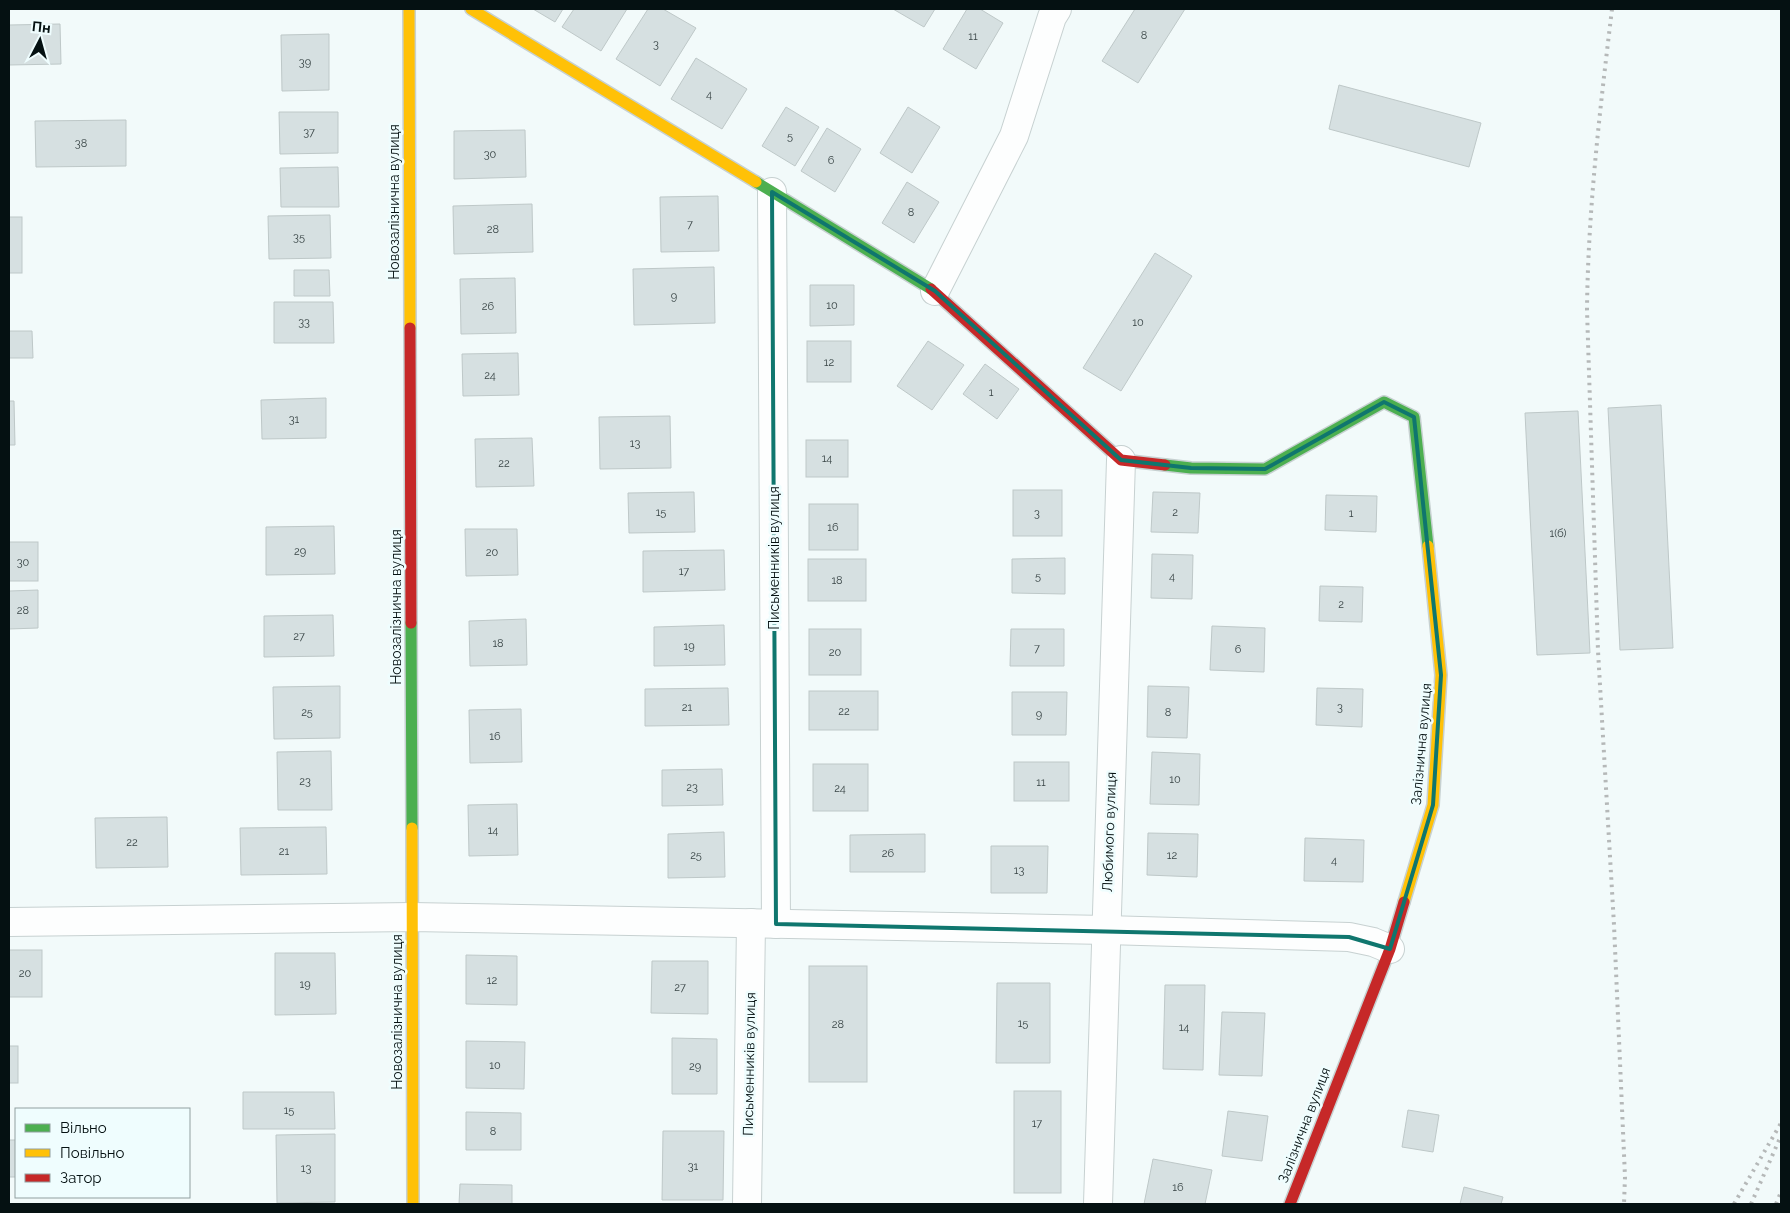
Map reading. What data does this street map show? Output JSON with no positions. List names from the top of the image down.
{
  "streets": {
    "street": [
      "Новозалізнична вулиця",
      "Письменників вулиця",
      "Залізнична вулиця",
      "Любимого вулиця"
    ]
  },
  "crossings": [
    ["Залізнична вулиця", "Любимого вулиця"]
  ],
  "house_numbers": [
    "8",
    "11",
    "3",
    "39",
    "4",
    "37",
    "5",
    "38",
    "30",
    "6",
    "8",
    "7",
    "28",
    "35",
    "9",
    "10",
    "26",
    "33",
    "10",
    "12",
    "24",
    "1",
    "31",
    "13",
    "14",
    "22",
    "15",
    "2",
    "3",
    "1",
    "16",
    "1(б)",
    "29",
    "20",
    "30",
    "17",
    "5",
    "4",
    "18",
    "2",
    "28",
    "27",
    "18",
    "19",
    "7",
    "6",
    "20",
    "21",
    "3",
    "22",
    "25",
    "8",
    "9",
    "16",
    "10",
    "23",
    "11",
    "23",
    "24",
    "14",
    "22",
    "21",
    "26",
    "25",
    "12",
    "4",
    "13",
    "20",
    "12",
    "19",
    "27",
    "15",
    "28",
    "14",
    "10",
    "29",
    "15",
    "17",
    "8",
    "31",
    "13",
    "16"
  ],
  "legend": ["Вільно", "Повільно", "Затор"],
  "north": "top"
}
